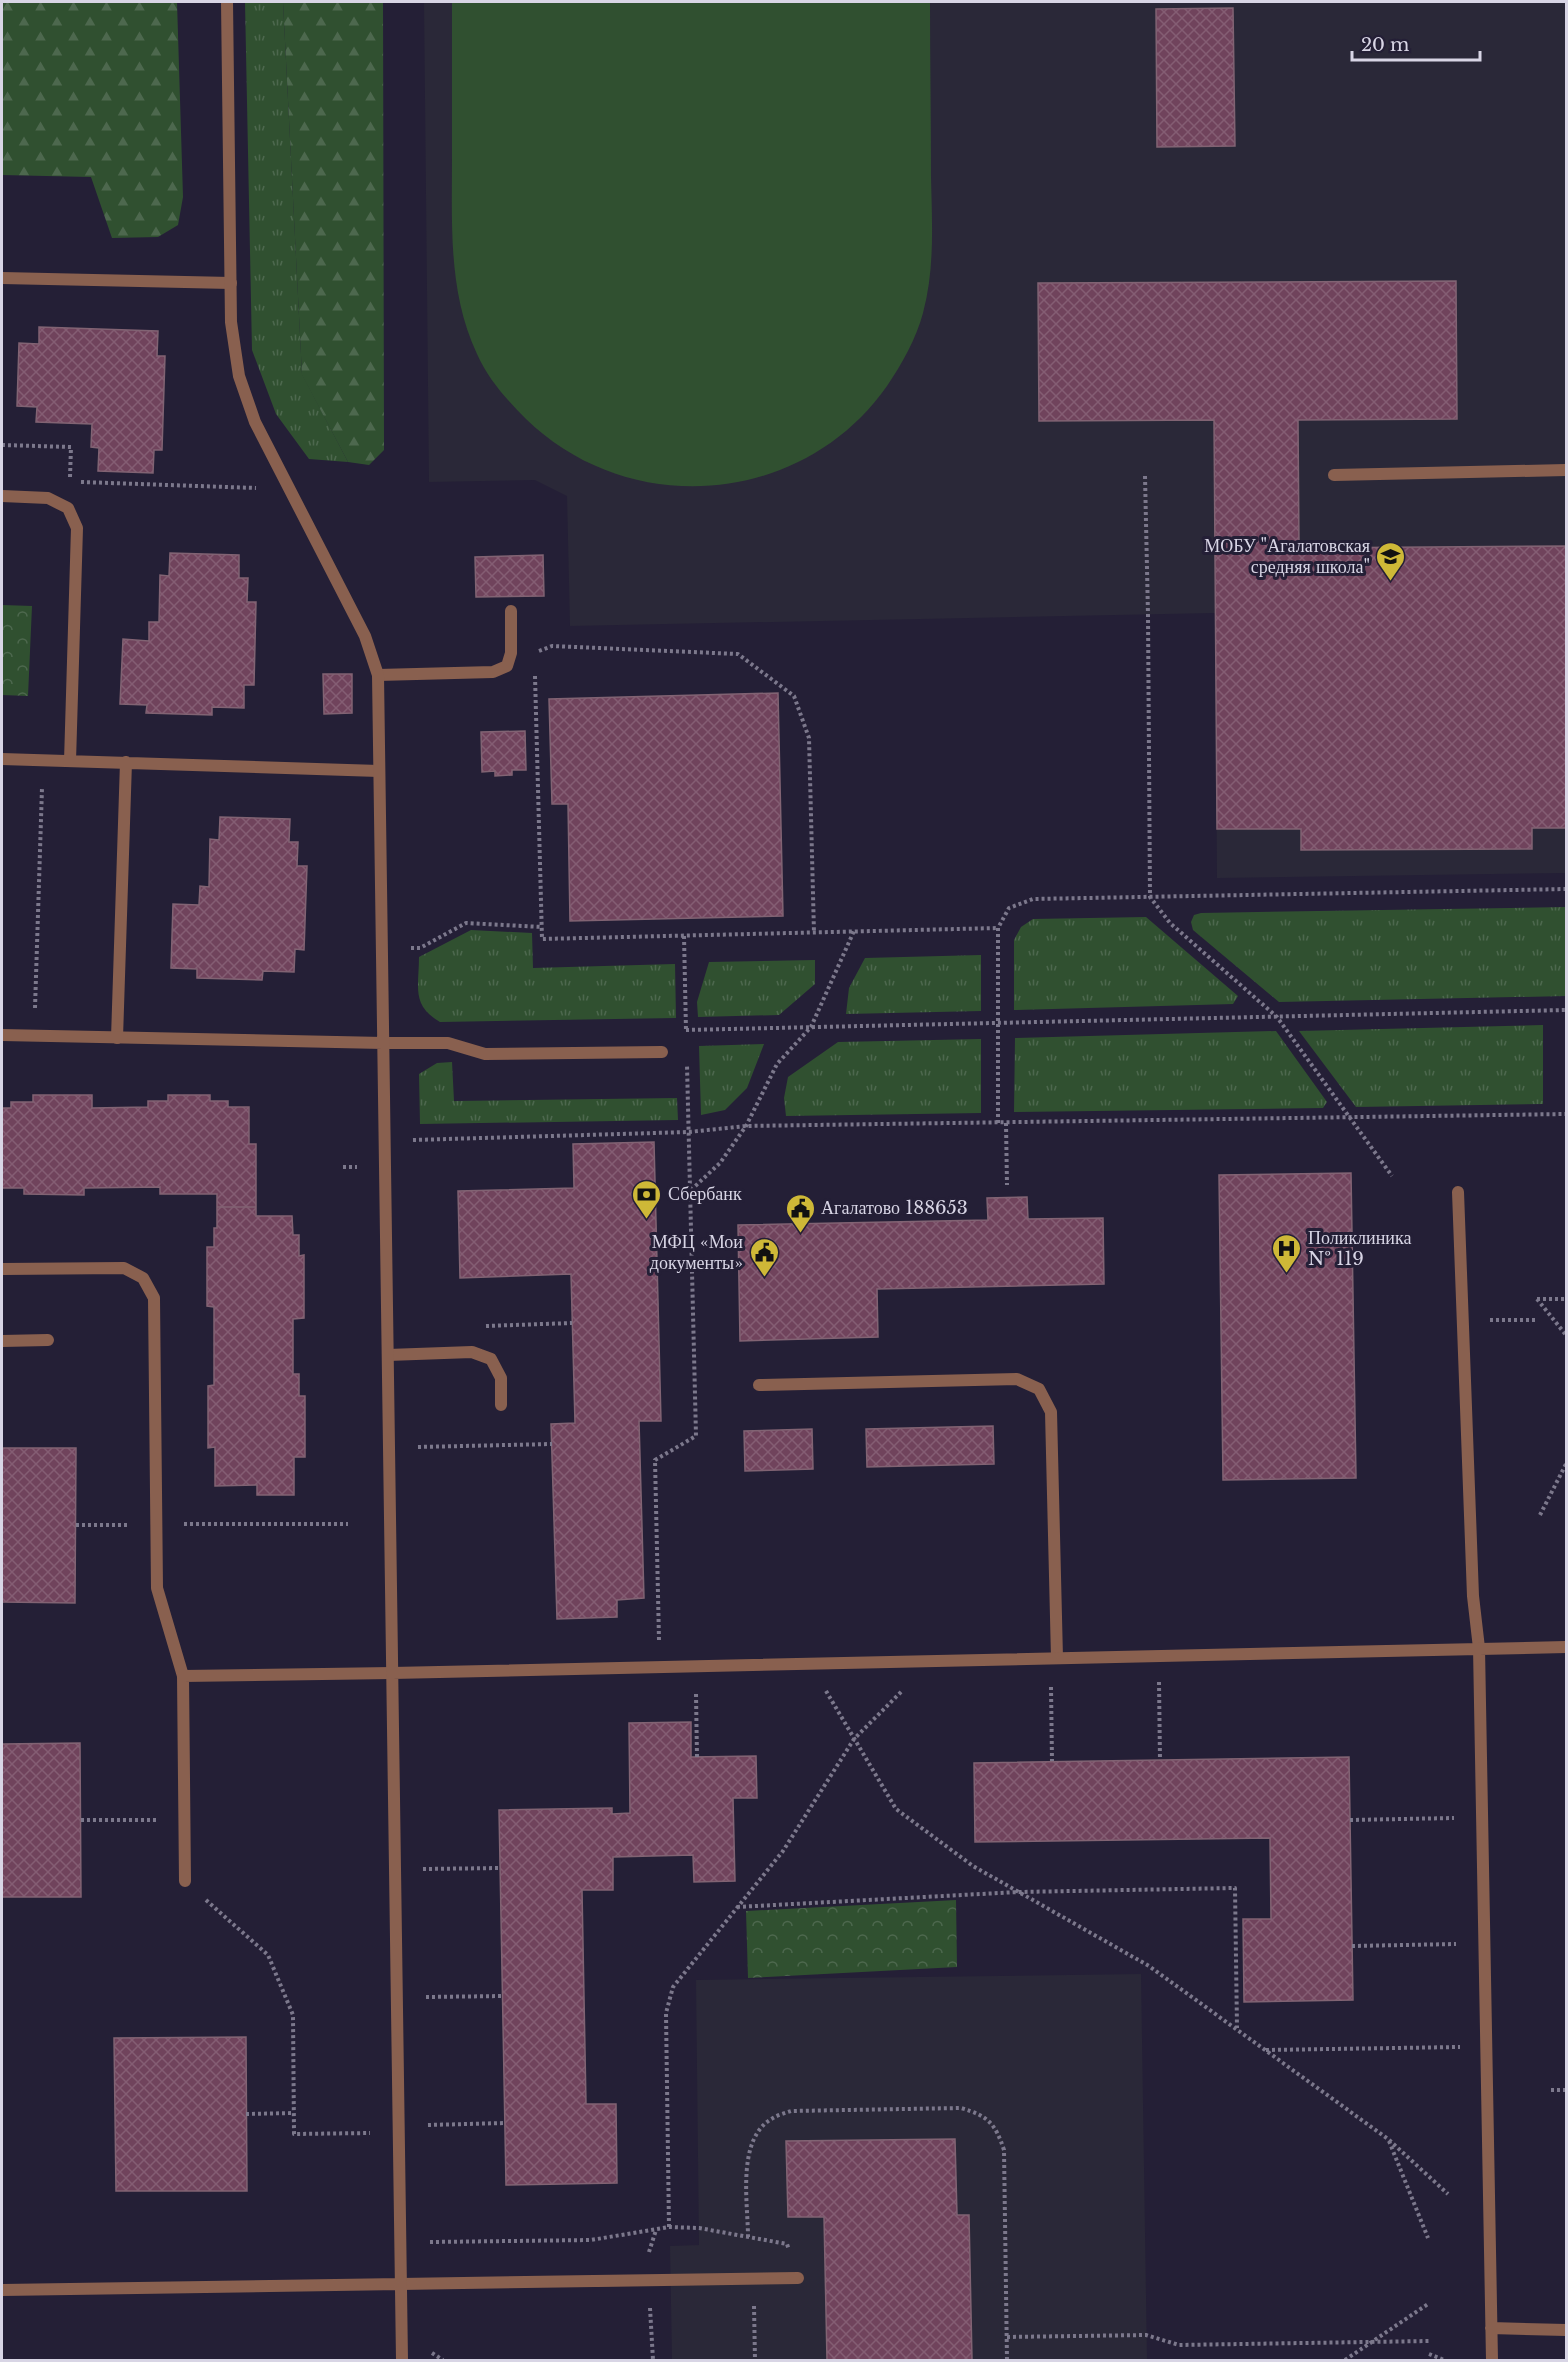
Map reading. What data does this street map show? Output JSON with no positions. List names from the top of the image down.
{
  "places": {
    "school or university": ["МОБУ \"Агалатовская средняя школа\""],
    "bank": ["Сбербанк"],
    "public building": ["Агалатово 188653", "МФЦ «Мои документы»"],
    "hospital": ["Поликлиника № 119"]
  },
  "scale_bar": "20 m"
}
